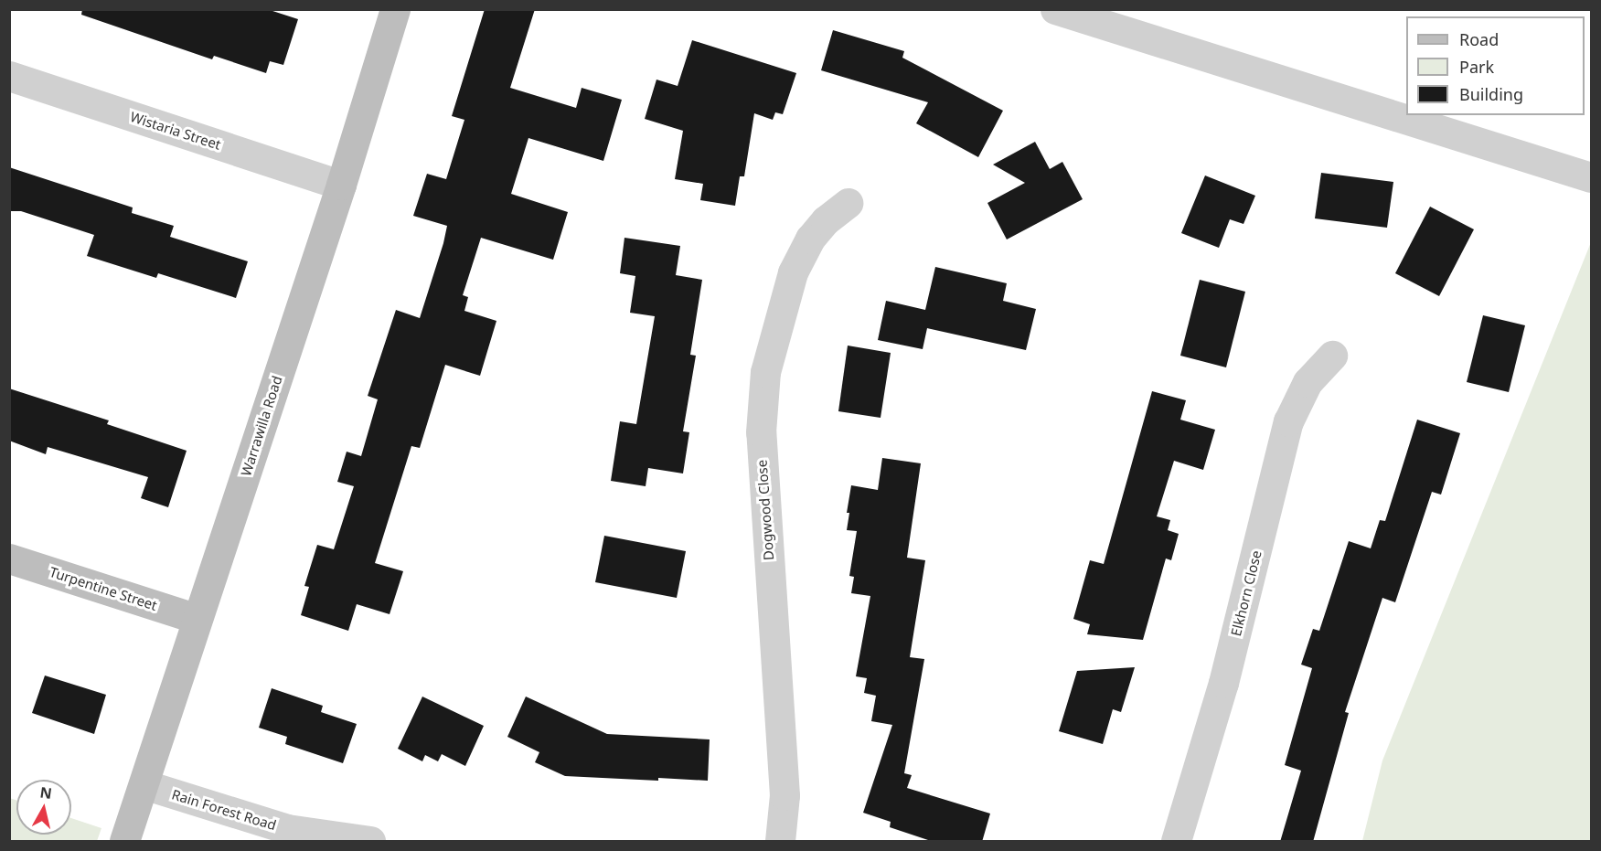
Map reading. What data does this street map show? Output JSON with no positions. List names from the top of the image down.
{
  "streets": {
    "street": [
      "Wistaria Street",
      "Warrawilla Road",
      "Dogwood Close",
      "Turpentine Street",
      "Elkhorn Close",
      "Rain Forest Road"
    ]
  },
  "crossings": [
    ["Wistaria Street", "Warrawilla Road"],
    ["Warrawilla Road", "Turpentine Street"],
    ["Warrawilla Road", "Rain Forest Road"]
  ],
  "legend": ["Road", "Park", "Building"],
  "north": "top"
}
